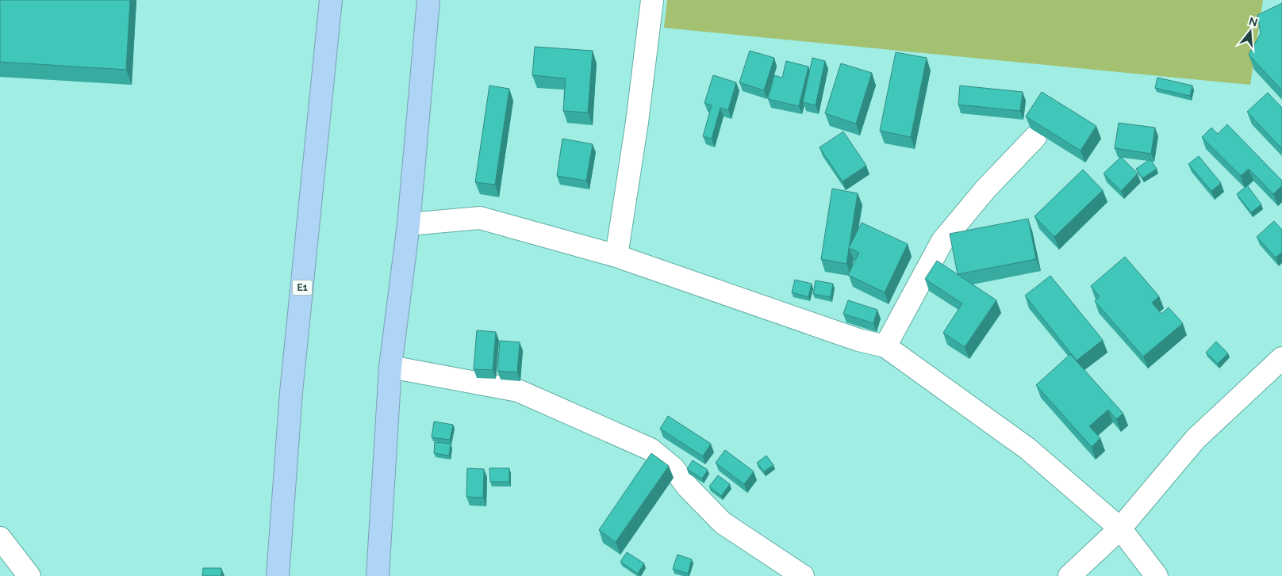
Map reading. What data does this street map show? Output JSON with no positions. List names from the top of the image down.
{
  "streets": {
    "highway": ["E1"]
  },
  "north": "top"
}
